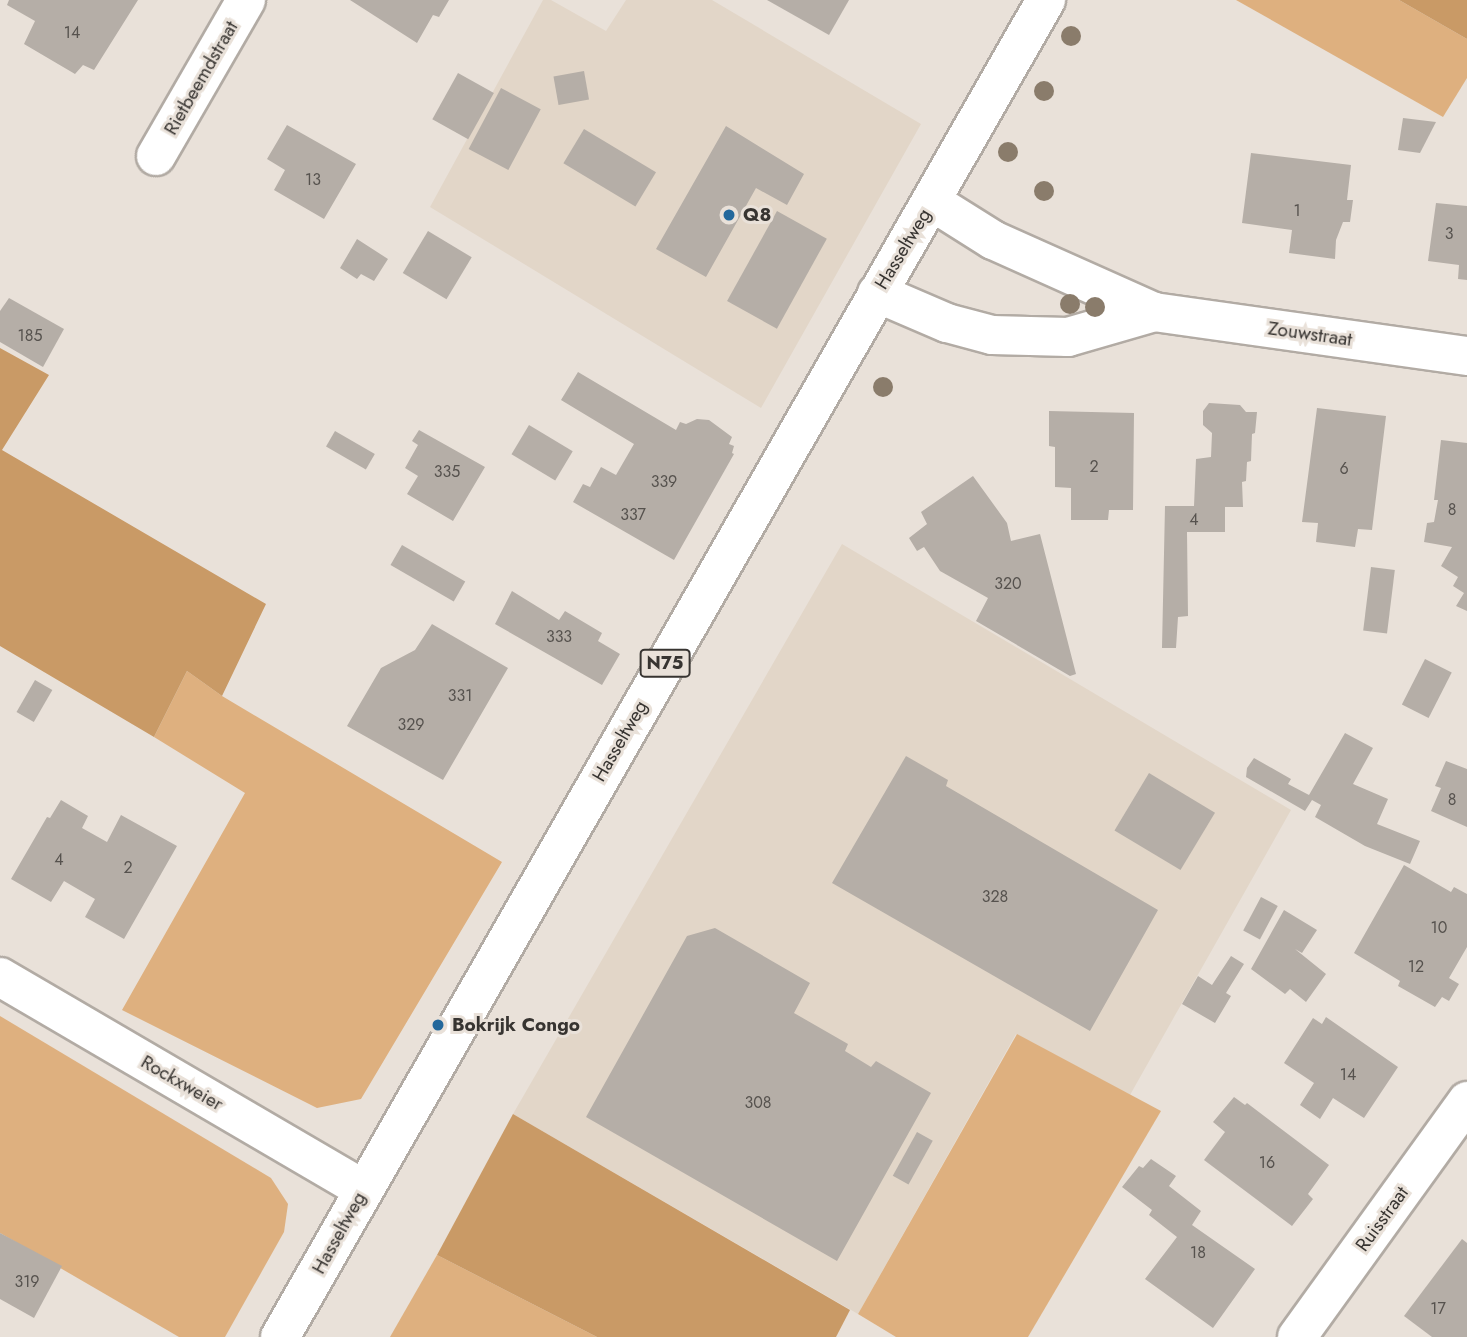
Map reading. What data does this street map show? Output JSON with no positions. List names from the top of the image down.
{
  "streets": {
    "street": [
      "Rietbeemdstraat",
      "Hasseltweg",
      "Zouwstraat",
      "N75",
      "Rockxweier",
      "Ruisstraat"
    ]
  },
  "crossings": [
    ["Hasseltweg", "Zouwstraat"],
    ["Hasseltweg", "Rockxweier"]
  ],
  "places": ["Q8", "Bokrijk Congo"],
  "house_numbers": [
    "14",
    "13",
    "1",
    "3",
    "185",
    "2",
    "6",
    "335",
    "339",
    "8",
    "337",
    "4",
    "320",
    "333",
    "331",
    "329",
    "8",
    "4",
    "2",
    "328",
    "10",
    "12",
    "14",
    "308",
    "16",
    "18",
    "319",
    "17"
  ]
}
